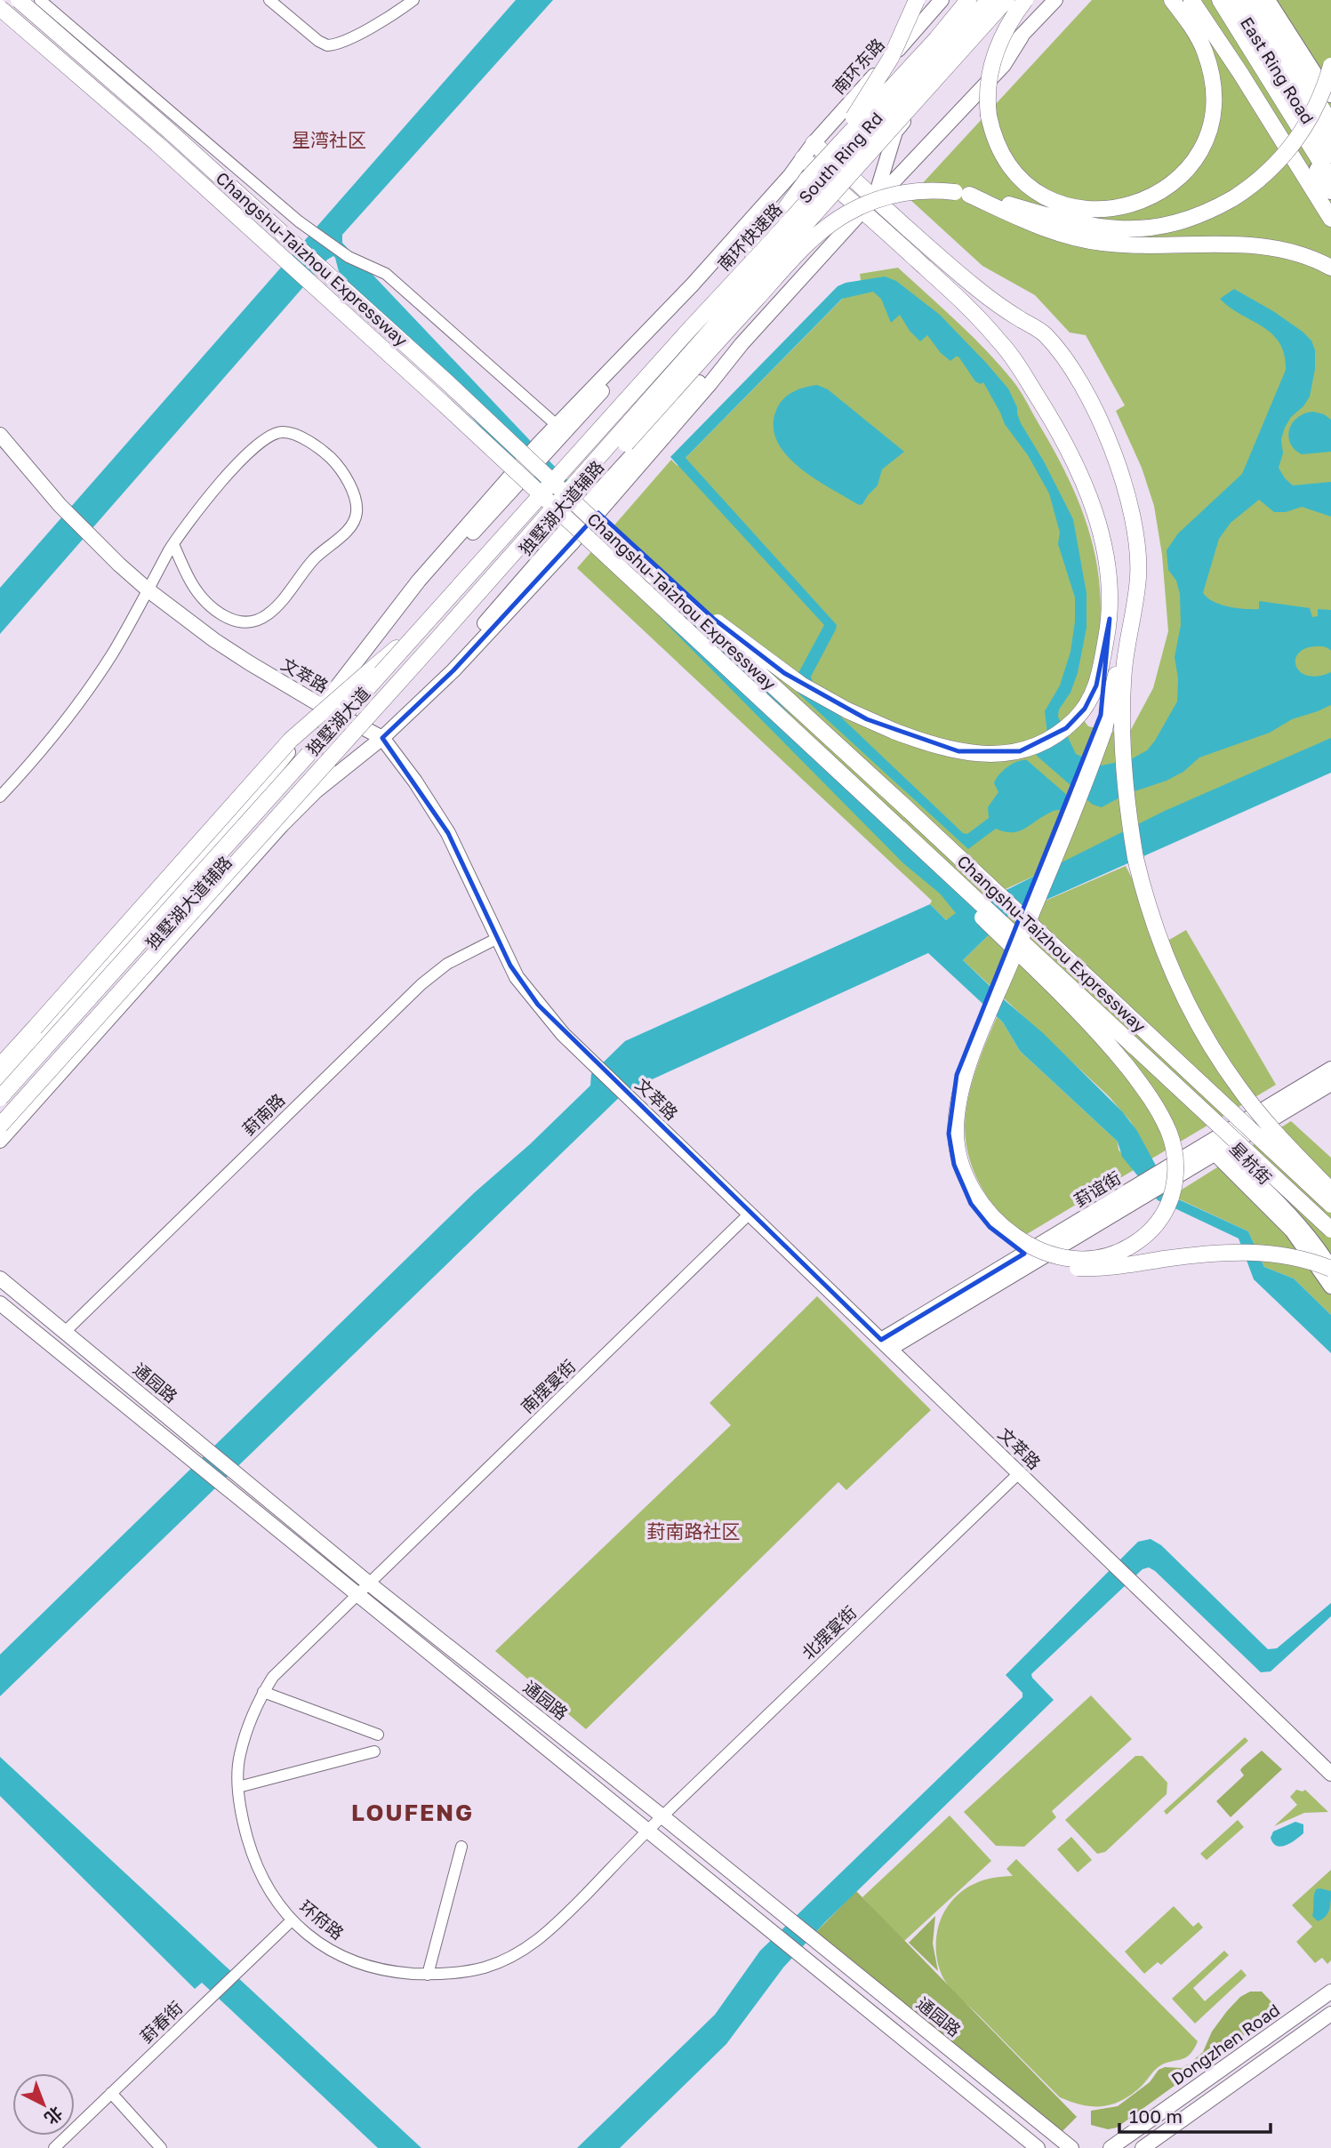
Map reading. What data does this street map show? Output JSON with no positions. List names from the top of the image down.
{
  "streets": {
    "highway": [
      "South Ring Rd",
      "南环快速路",
      "Changshu-Taizhou Expressway",
      "独墅湖大道"
    ],
    "main road": [
      "南环东路",
      "East Ring Road",
      "独墅湖大道辅路",
      "文萃路",
      "星杭街",
      "葑谊街",
      "通园路",
      "Dongzhen Road"
    ],
    "street": [
      "葑南路",
      "南摆宴街",
      "北摆宴街",
      "环府路",
      "葑春街"
    ]
  },
  "crossings": [
    ["南环东路", "独墅湖大道辅路"],
    ["South Ring Rd", "独墅湖大道"],
    ["南环快速路", "独墅湖大道"],
    ["独墅湖大道辅路", "文萃路"],
    ["文萃路", "葑南路"],
    ["文萃路", "葑谊街"],
    ["文萃路", "南摆宴街"],
    ["文萃路", "北摆宴街"],
    ["葑南路", "通园路"],
    ["星杭街", "葑谊街"],
    ["通园路", "南摆宴街"],
    ["通园路", "北摆宴街"],
    ["通园路", "环府路"],
    ["南摆宴街", "环府路"],
    ["北摆宴街", "环府路"],
    ["环府路", "葑春街"]
  ],
  "districts": ["星湾社区", "葑南路社区", "LOUFENG"],
  "scale_bar": "100 m",
  "north": "bottom right"
}
